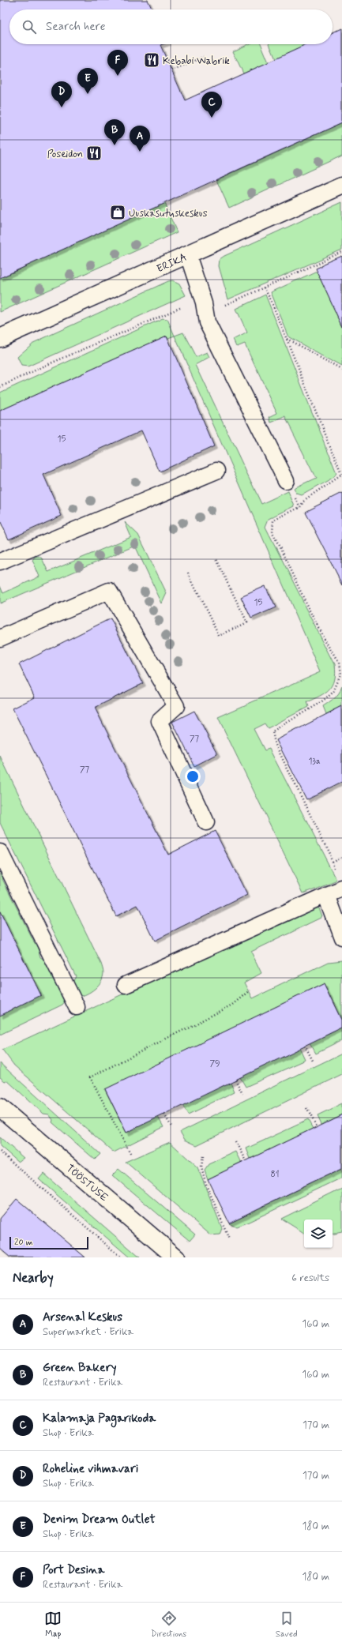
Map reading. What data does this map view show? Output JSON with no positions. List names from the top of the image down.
{
  "streets": {
    "street": ["ERIKA", "TÖÖSTUSE"]
  },
  "places": {
    "restaurant": ["Kebabi Wabrik", "Poseidon"],
    "shop": ["Uuskasutuskeskus"]
  },
  "house_numbers": [
    "15",
    "15",
    "77",
    "13a",
    "77",
    "79",
    "81"
  ],
  "scale_bar": "20 m",
  "page": {
    "search": "Search here",
    "pins": [
      "F",
      "E",
      "D",
      "C",
      "B",
      "A"
    ],
    "scale": "20 m",
    "heading": ["Nearby", "6 results"],
    "list": [
      {
        "mark": "A",
        "name": "Arsenal Keskus",
        "note": "Supermarket · Erika",
        "value": "160 m"
      },
      {
        "mark": "B",
        "name": "Green Bakery",
        "note": "Restaurant · Erika",
        "value": "160 m"
      },
      {
        "mark": "C",
        "name": "Kalamaja Pagarikoda",
        "note": "Shop · Erika",
        "value": "170 m"
      },
      {
        "mark": "D",
        "name": "Roheline vihmavari",
        "note": "Shop · Erika",
        "value": "170 m"
      },
      {
        "mark": "E",
        "name": "Denim Dream Outlet",
        "note": "Shop · Erika",
        "value": "180 m"
      },
      {
        "mark": "F",
        "name": "Port Desina",
        "note": "Restaurant · Erika",
        "value": "180 m"
      }
    ],
    "nav": ["Map", "Directions", "Saved"]
  }
}
